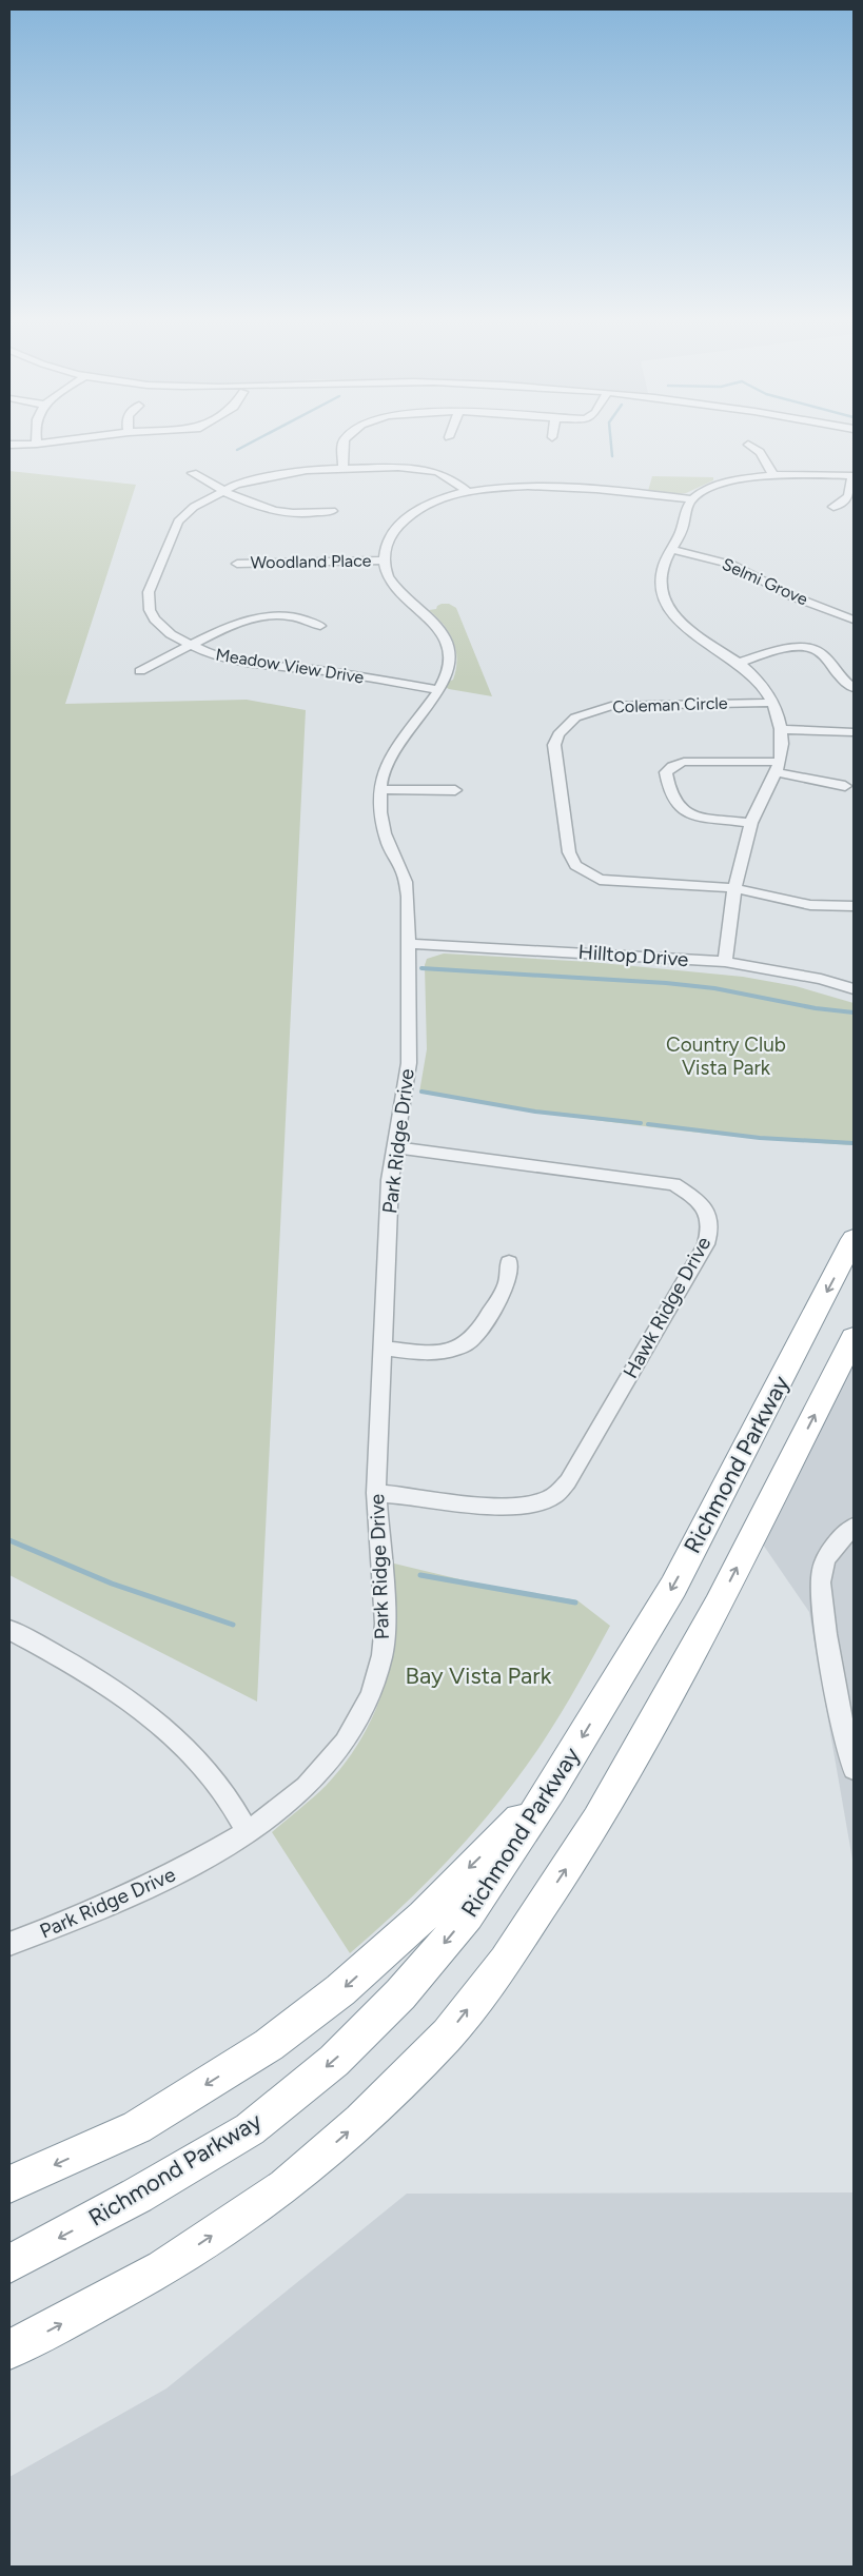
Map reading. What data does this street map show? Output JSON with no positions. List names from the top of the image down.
{
  "streets": {
    "highway": ["Richmond Parkway"],
    "street": [
      "Woodland Place",
      "Selmi Grove",
      "Meadow View Drive",
      "Coleman Circle",
      "Hilltop Drive",
      "Park Ridge Drive",
      "Hawk Ridge Drive"
    ]
  },
  "crossings": [
    ["Woodland Place", "Park Ridge Drive"],
    ["Meadow View Drive", "Park Ridge Drive"],
    ["Hilltop Drive", "Park Ridge Drive"],
    ["Park Ridge Drive", "Hawk Ridge Drive"]
  ],
  "parks": ["Country Club Vista Park", "Bay Vista Park"]
}
